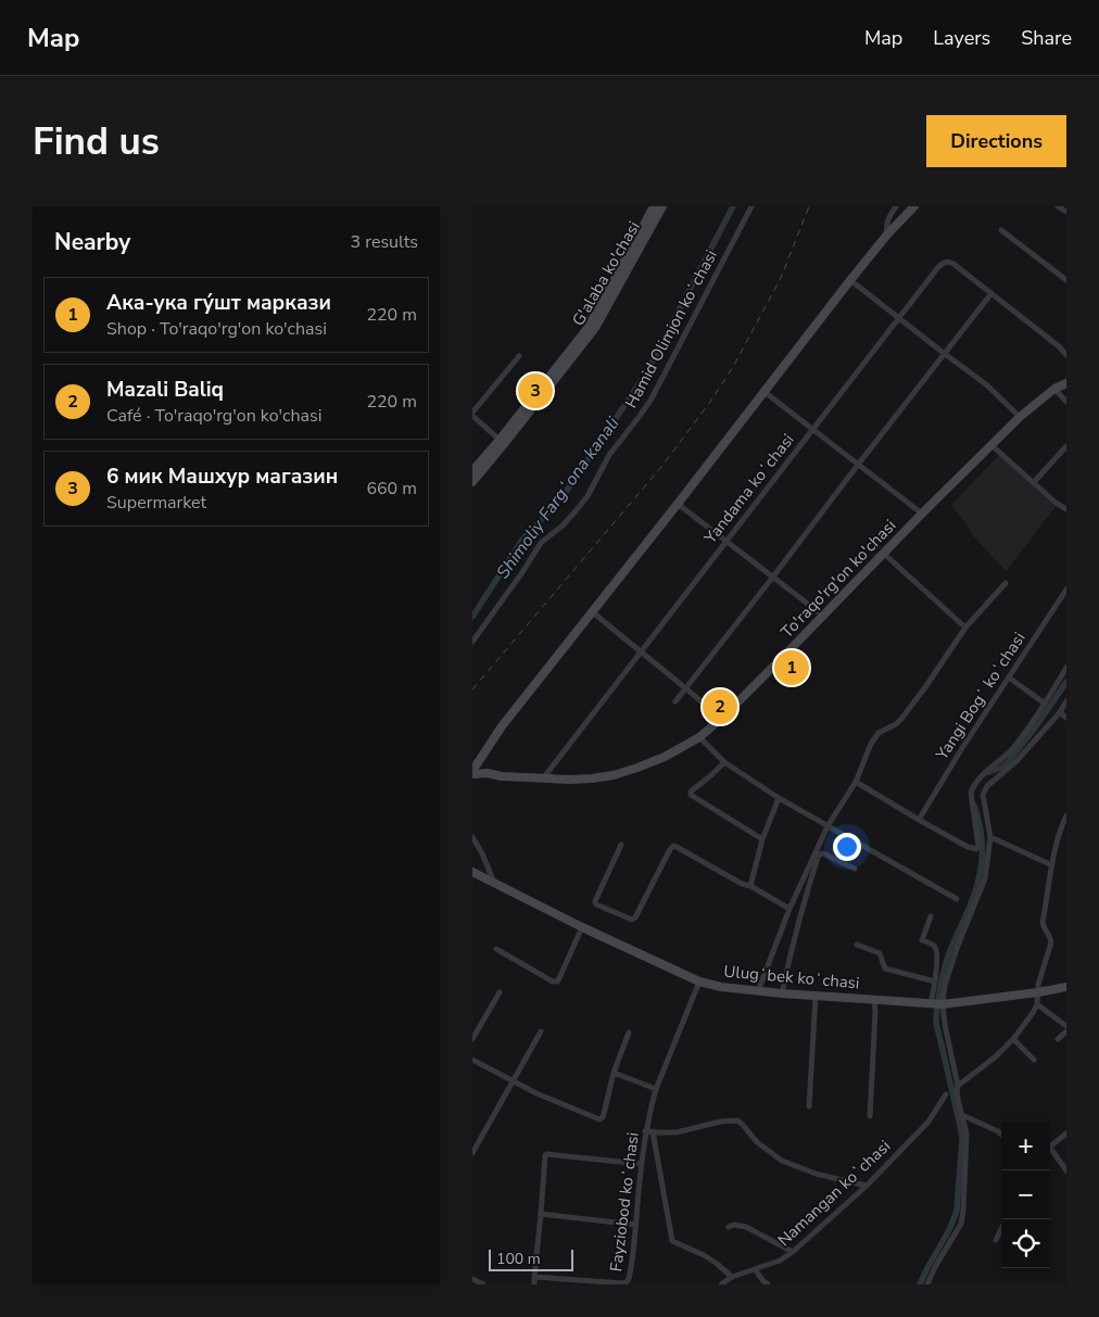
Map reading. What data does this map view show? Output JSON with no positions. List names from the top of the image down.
{
  "streets": {
    "main road": ["G'alaba ko'chasi", "To'raqo'rg'on ko'chasi", "Ulugʻbek koʻchasi"],
    "street": [
      "Hamid Olimjon koʻchasi",
      "Yandama koʻchasi",
      "Yangi Bogʻ koʻchasi",
      "Namangan koʻchasi",
      "Fayziobod koʻchasi"
    ]
  },
  "crossings": [
    ["Yandama koʻchasi", "To'raqo'rg'on ko'chasi"],
    ["Ulugʻbek koʻchasi", "Fayziobod koʻchasi"]
  ],
  "water": ["Shimoliy Fargʻona kanali"],
  "scale_bar": "100 m",
  "page": {
    "header": "Map",
    "nav": ["Map", "Layers", "Share"],
    "buttons": "Directions",
    "title": "Find us",
    "heading": ["Nearby", "3 results"],
    "list": [
      {
        "mark": "1",
        "name": "Ака-ука гу́шт маркази",
        "note": "Shop · To'raqo'rg'on ko'chasi",
        "value": "220 m"
      },
      {
        "mark": "2",
        "name": "Mazali Baliq",
        "note": "Café · To'raqo'rg'on ko'chasi",
        "value": "220 m"
      },
      {
        "mark": "3",
        "name": "6 мик Машхур магазин",
        "note": "Supermarket",
        "value": "660 m"
      }
    ],
    "pins": ["3", "1", "2"],
    "map_buttons": ["+", "−"],
    "scale": "100 m"
  }
}
